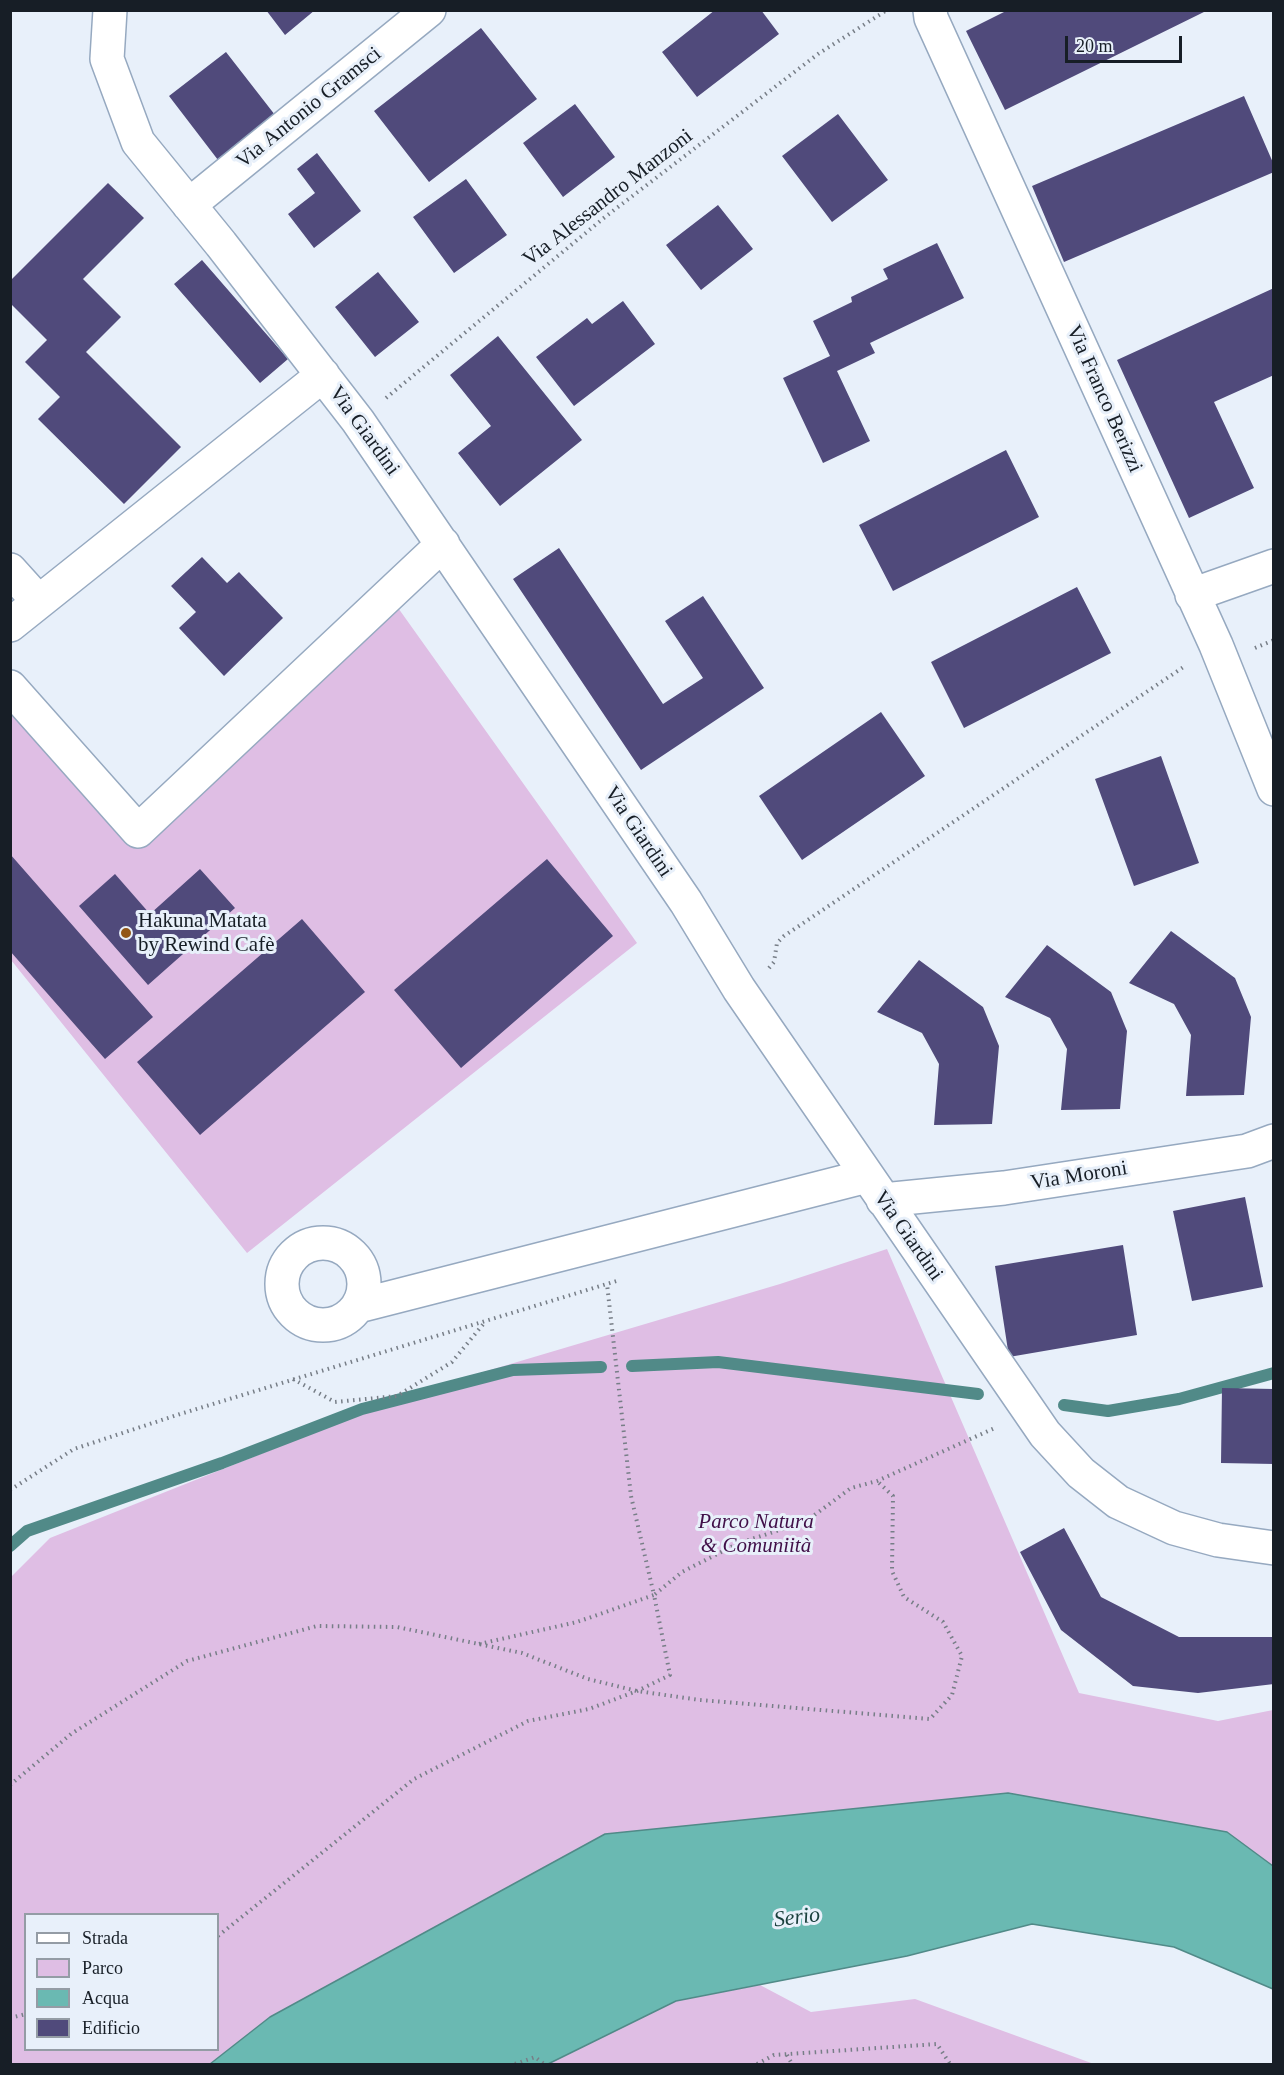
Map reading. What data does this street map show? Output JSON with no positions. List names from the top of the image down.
{
  "streets": {
    "street": [
      "Via Antonio Gramsci",
      "Via Franco Berizzi",
      "Via Giardini",
      "Via Moroni"
    ],
    "path": ["Via Alessandro Manzoni"]
  },
  "crossings": [
    ["Via Antonio Gramsci", "Via Giardini"],
    ["Via Alessandro Manzoni", "Via Giardini"],
    ["Via Giardini", "Via Moroni"]
  ],
  "water": ["Serio"],
  "parks": ["Parco Natura & Comuniità"],
  "places": ["Hakuna Matata by Rewind Cafè"],
  "legend": [
    "Strada",
    "Parco",
    "Acqua",
    "Edificio"
  ],
  "scale_bar": "20 m"
}
